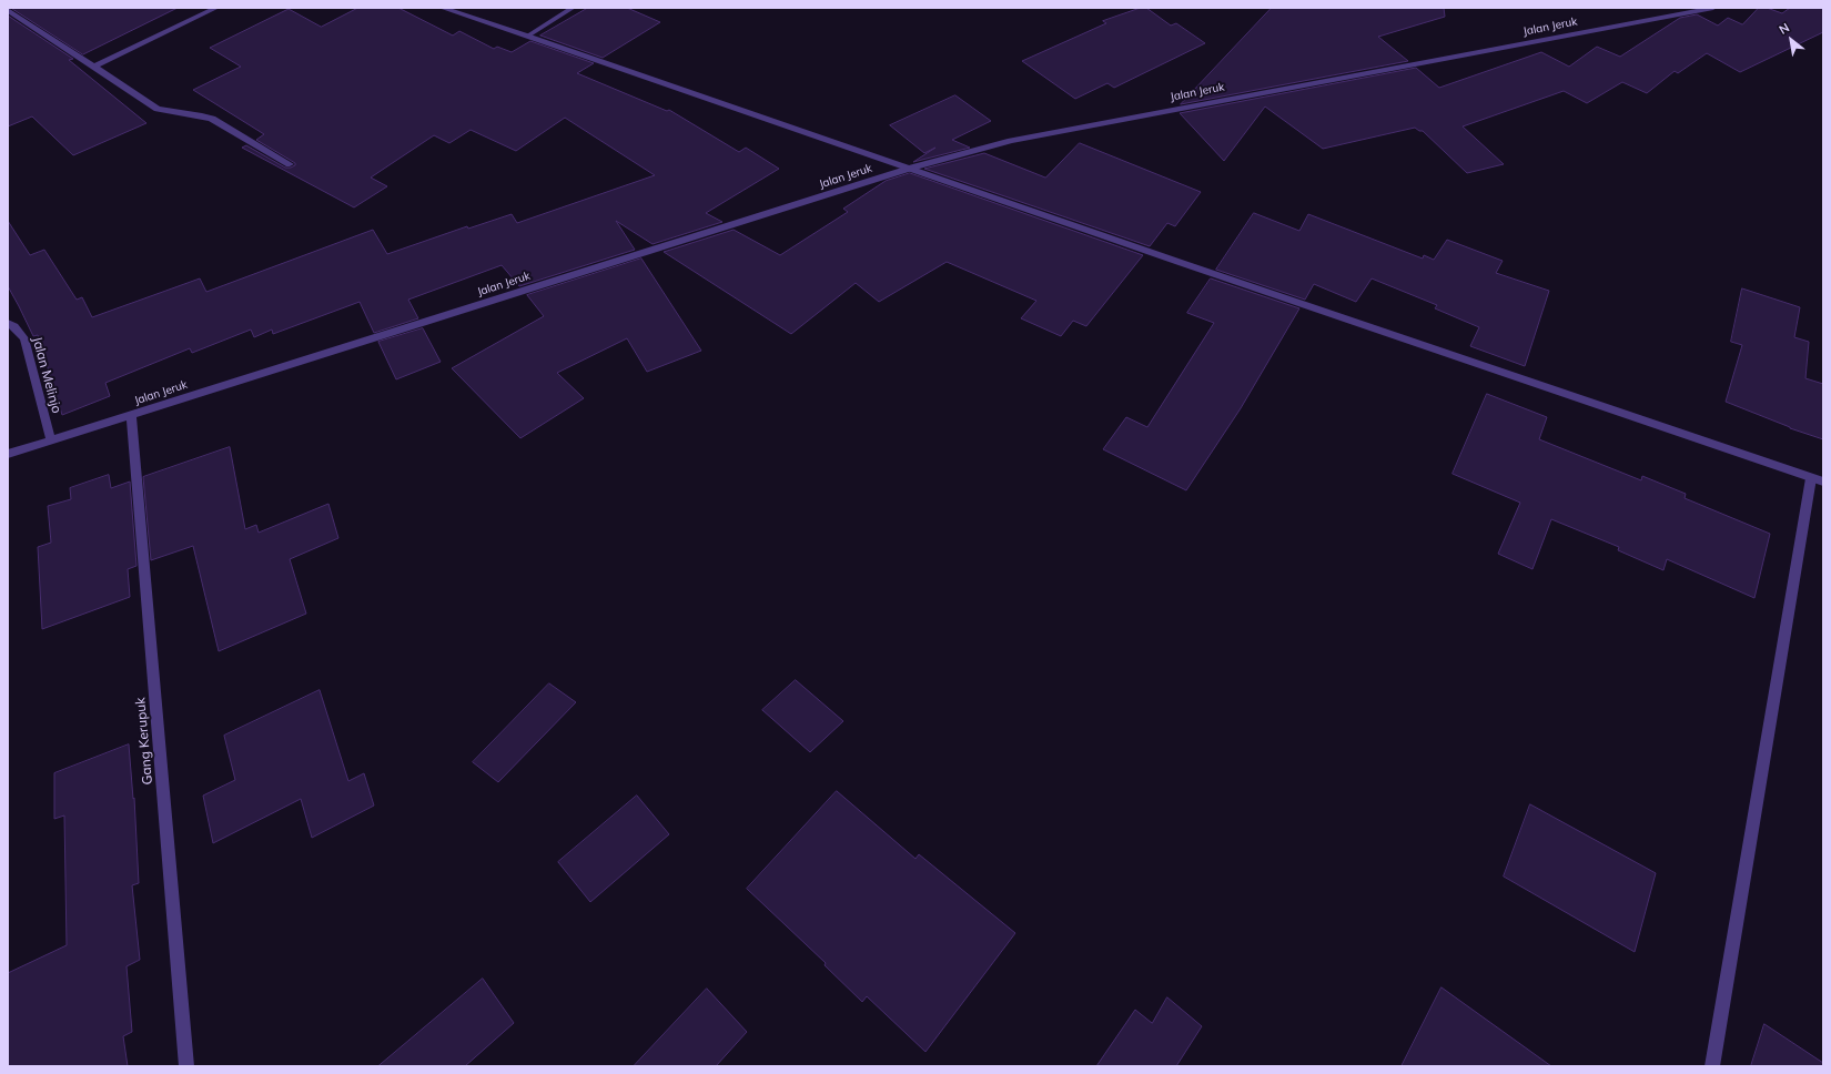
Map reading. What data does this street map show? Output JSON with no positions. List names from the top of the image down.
{
  "streets": {
    "street": ["Jalan Jeruk", "Jalan Melinjo", "Gang Kerupuk"]
  },
  "crossings": [
    ["Jalan Jeruk", "Jalan Melinjo"],
    ["Jalan Jeruk", "Gang Kerupuk"]
  ],
  "north": "top left"
}
